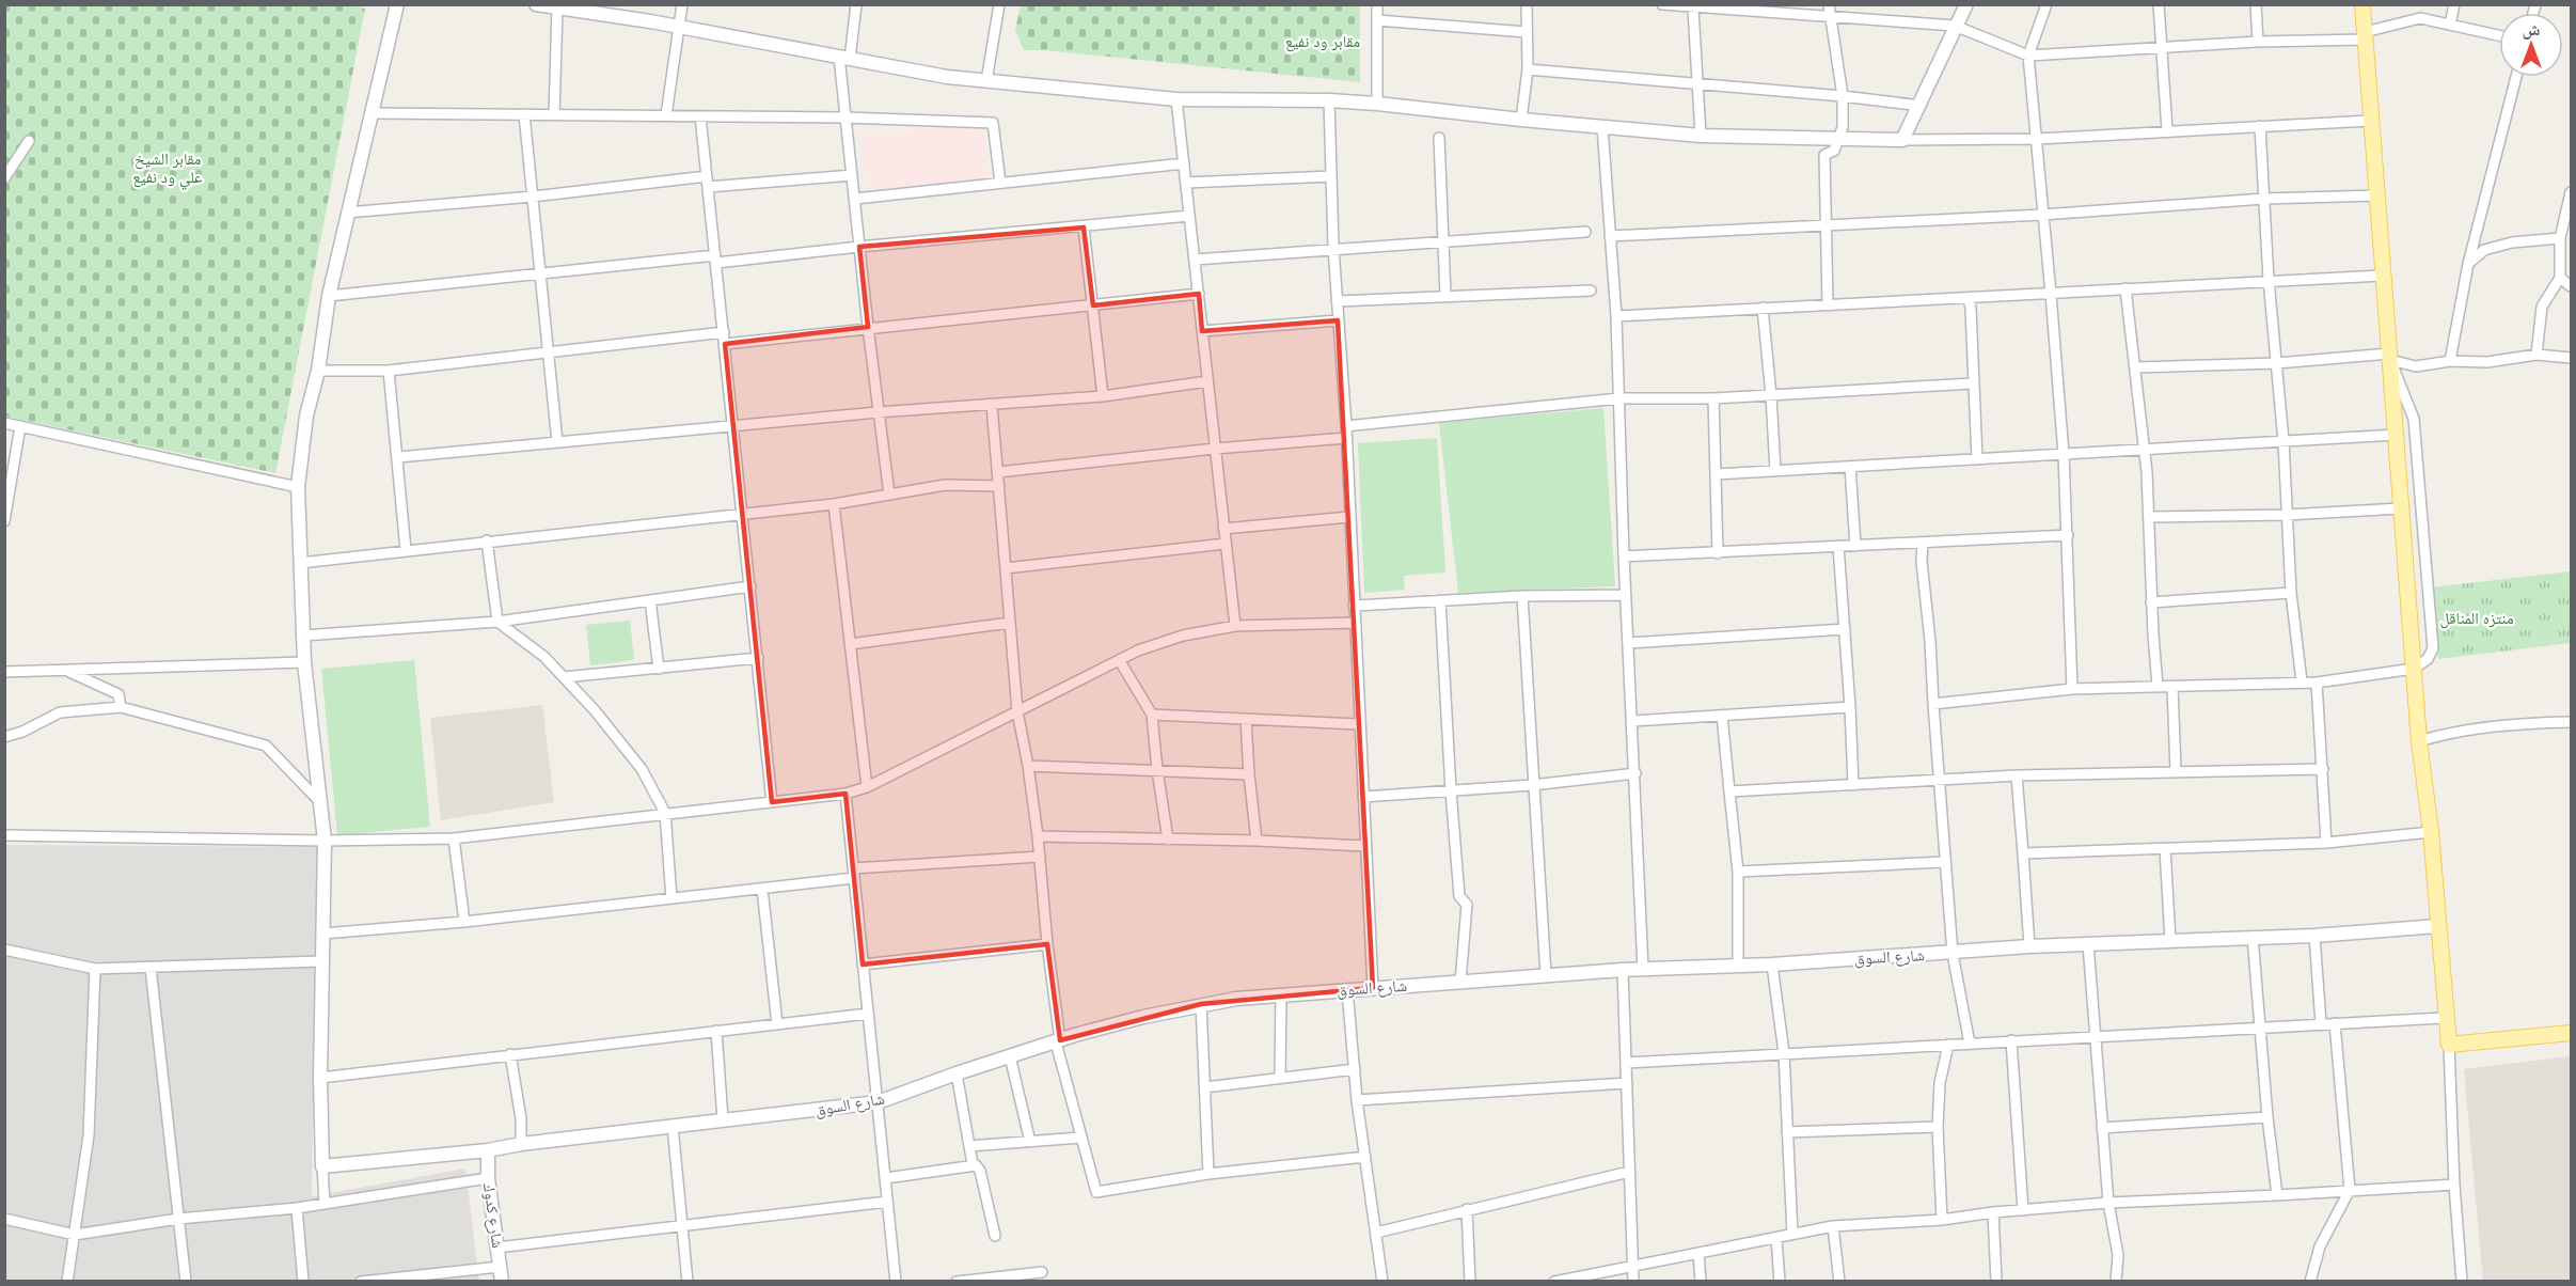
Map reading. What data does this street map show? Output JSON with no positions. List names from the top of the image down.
{
  "streets": {
    "street": ["شارع السوق", "شارع كدوك"]
  },
  "crossings": [
    ["شارع السوق", "شارع كدوك"]
  ],
  "parks": ["مقابر ود نفيع", "مقابر الشيخ علي ود نفيع", "منتزه المناقل"],
  "north": "top"
}
